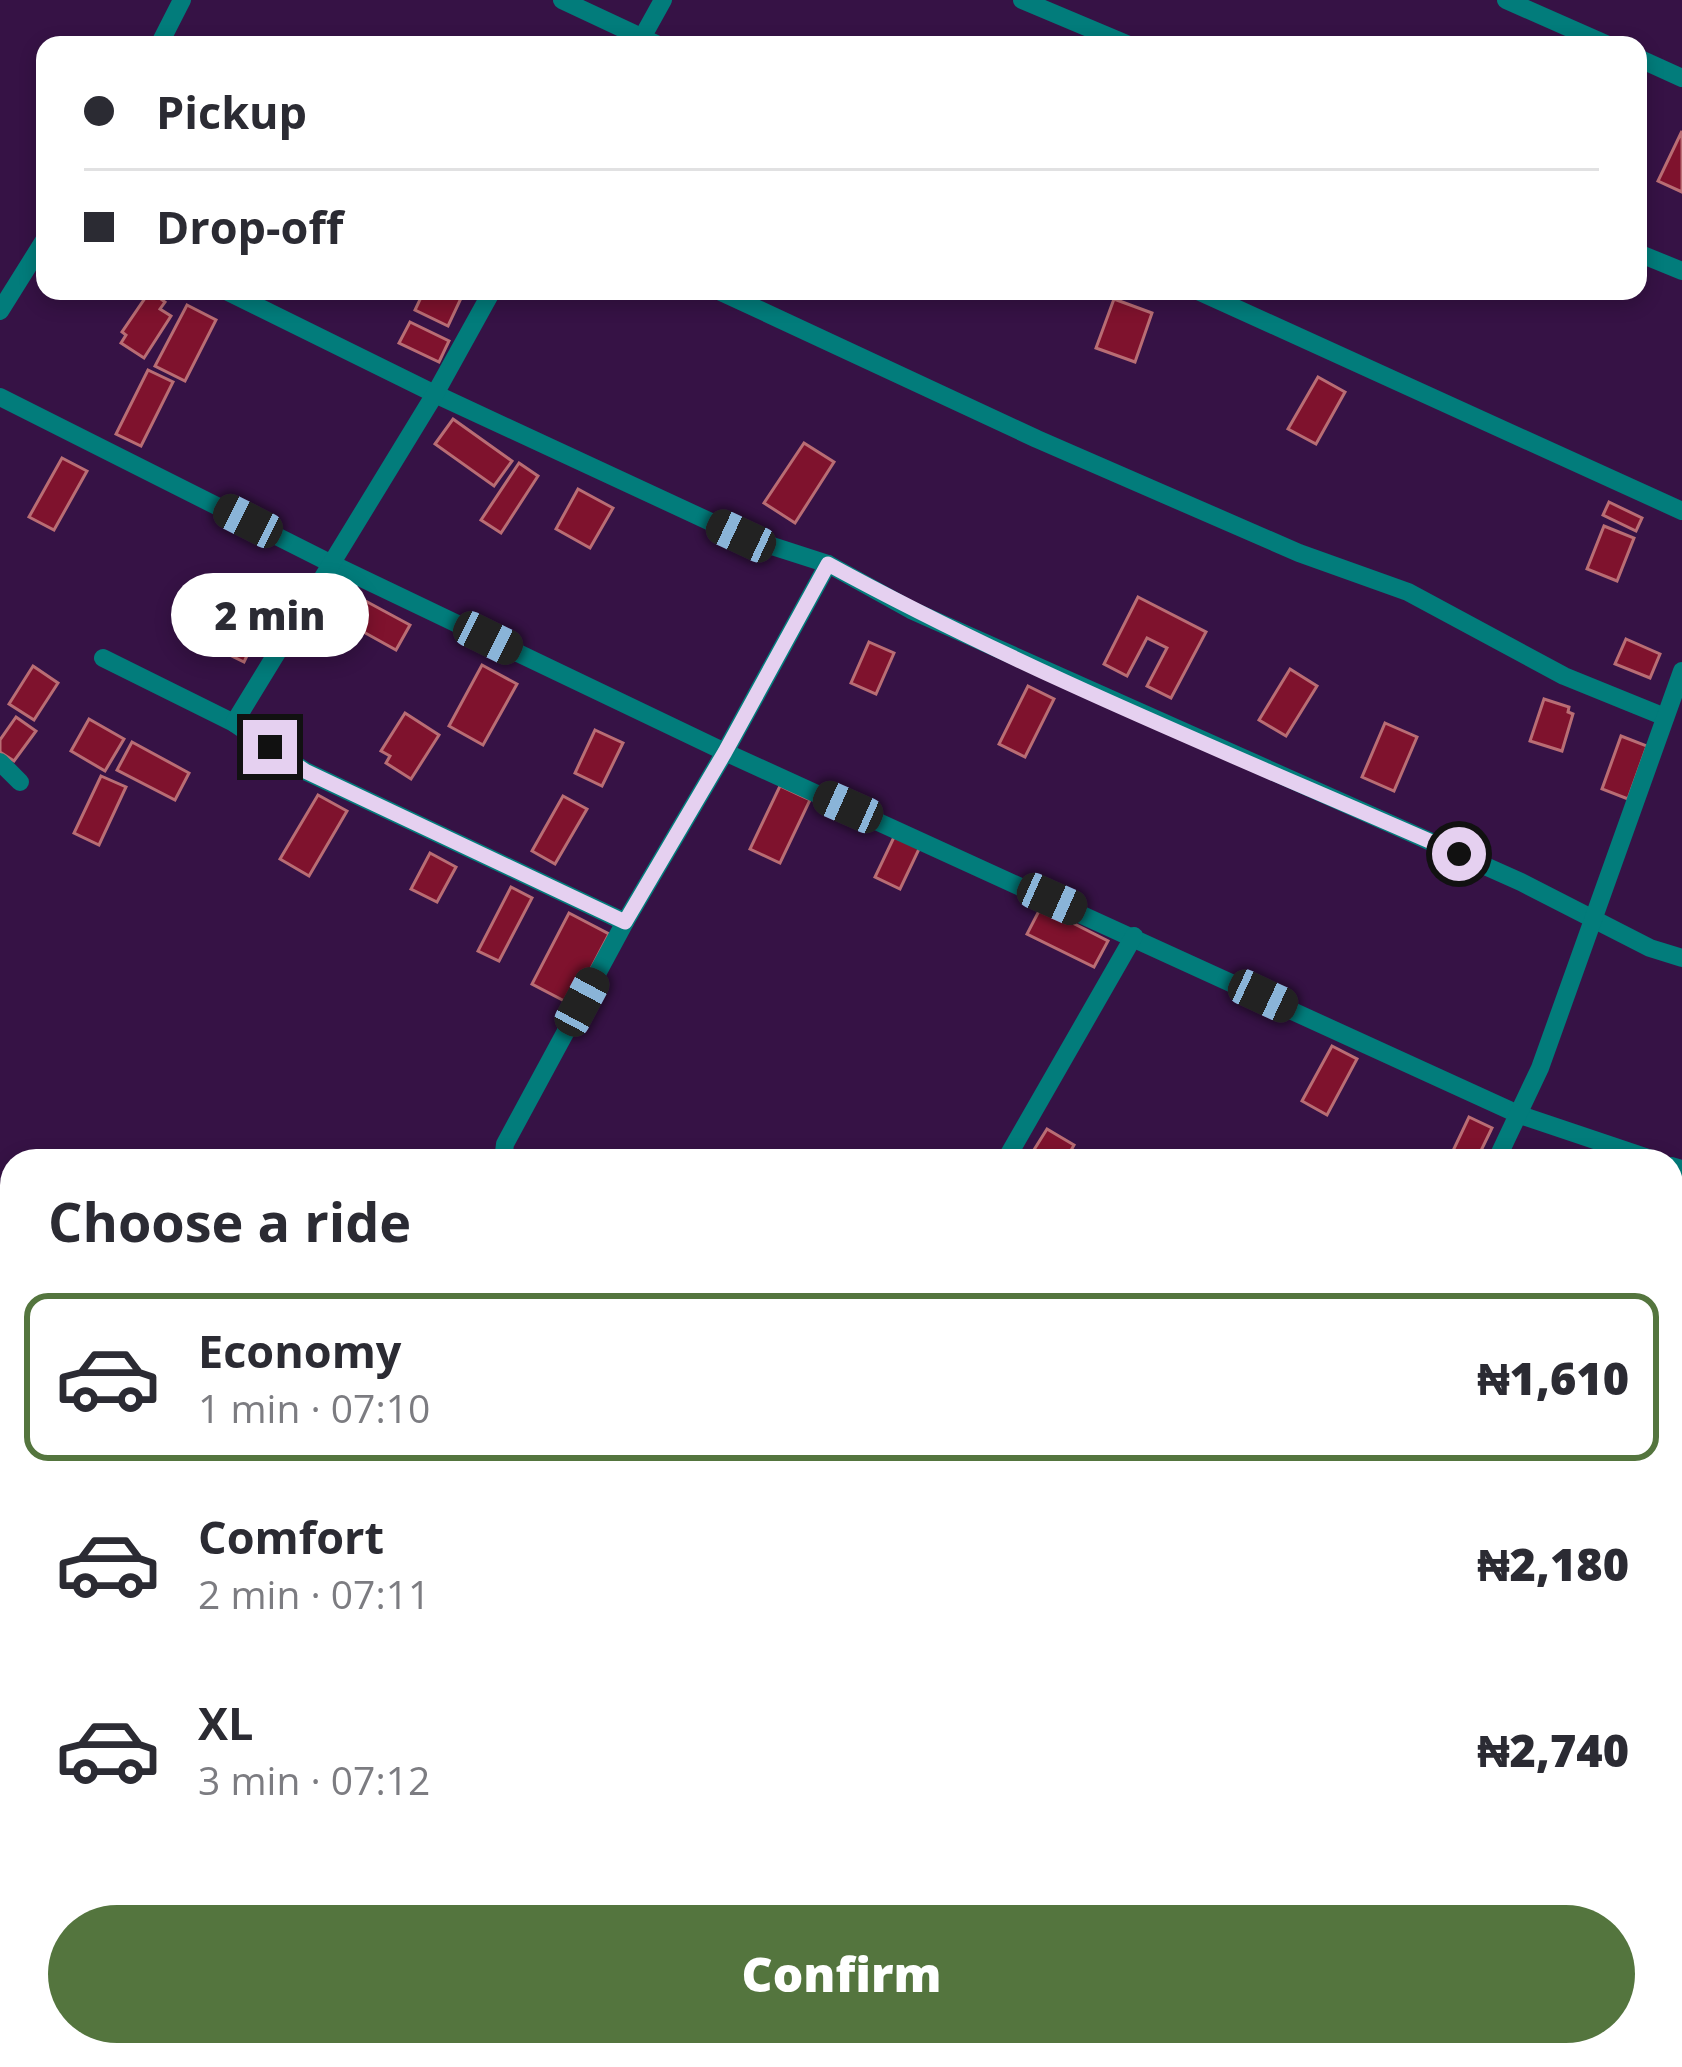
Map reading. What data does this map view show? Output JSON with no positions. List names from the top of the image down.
{
  "page": {
    "banner": ["Pickup", "Drop-off"],
    "bubble": "2 min",
    "heading": "Choose a ride",
    "list": [
      {
        "name": "Economy",
        "note": "1 min · 07:10",
        "value": "₦1,610"
      },
      {
        "name": "Comfort",
        "note": "2 min · 07:11",
        "value": "₦2,180"
      },
      {
        "name": "XL",
        "note": "3 min · 07:12",
        "value": "₦2,740"
      }
    ],
    "buttons": "Confirm"
  }
}
